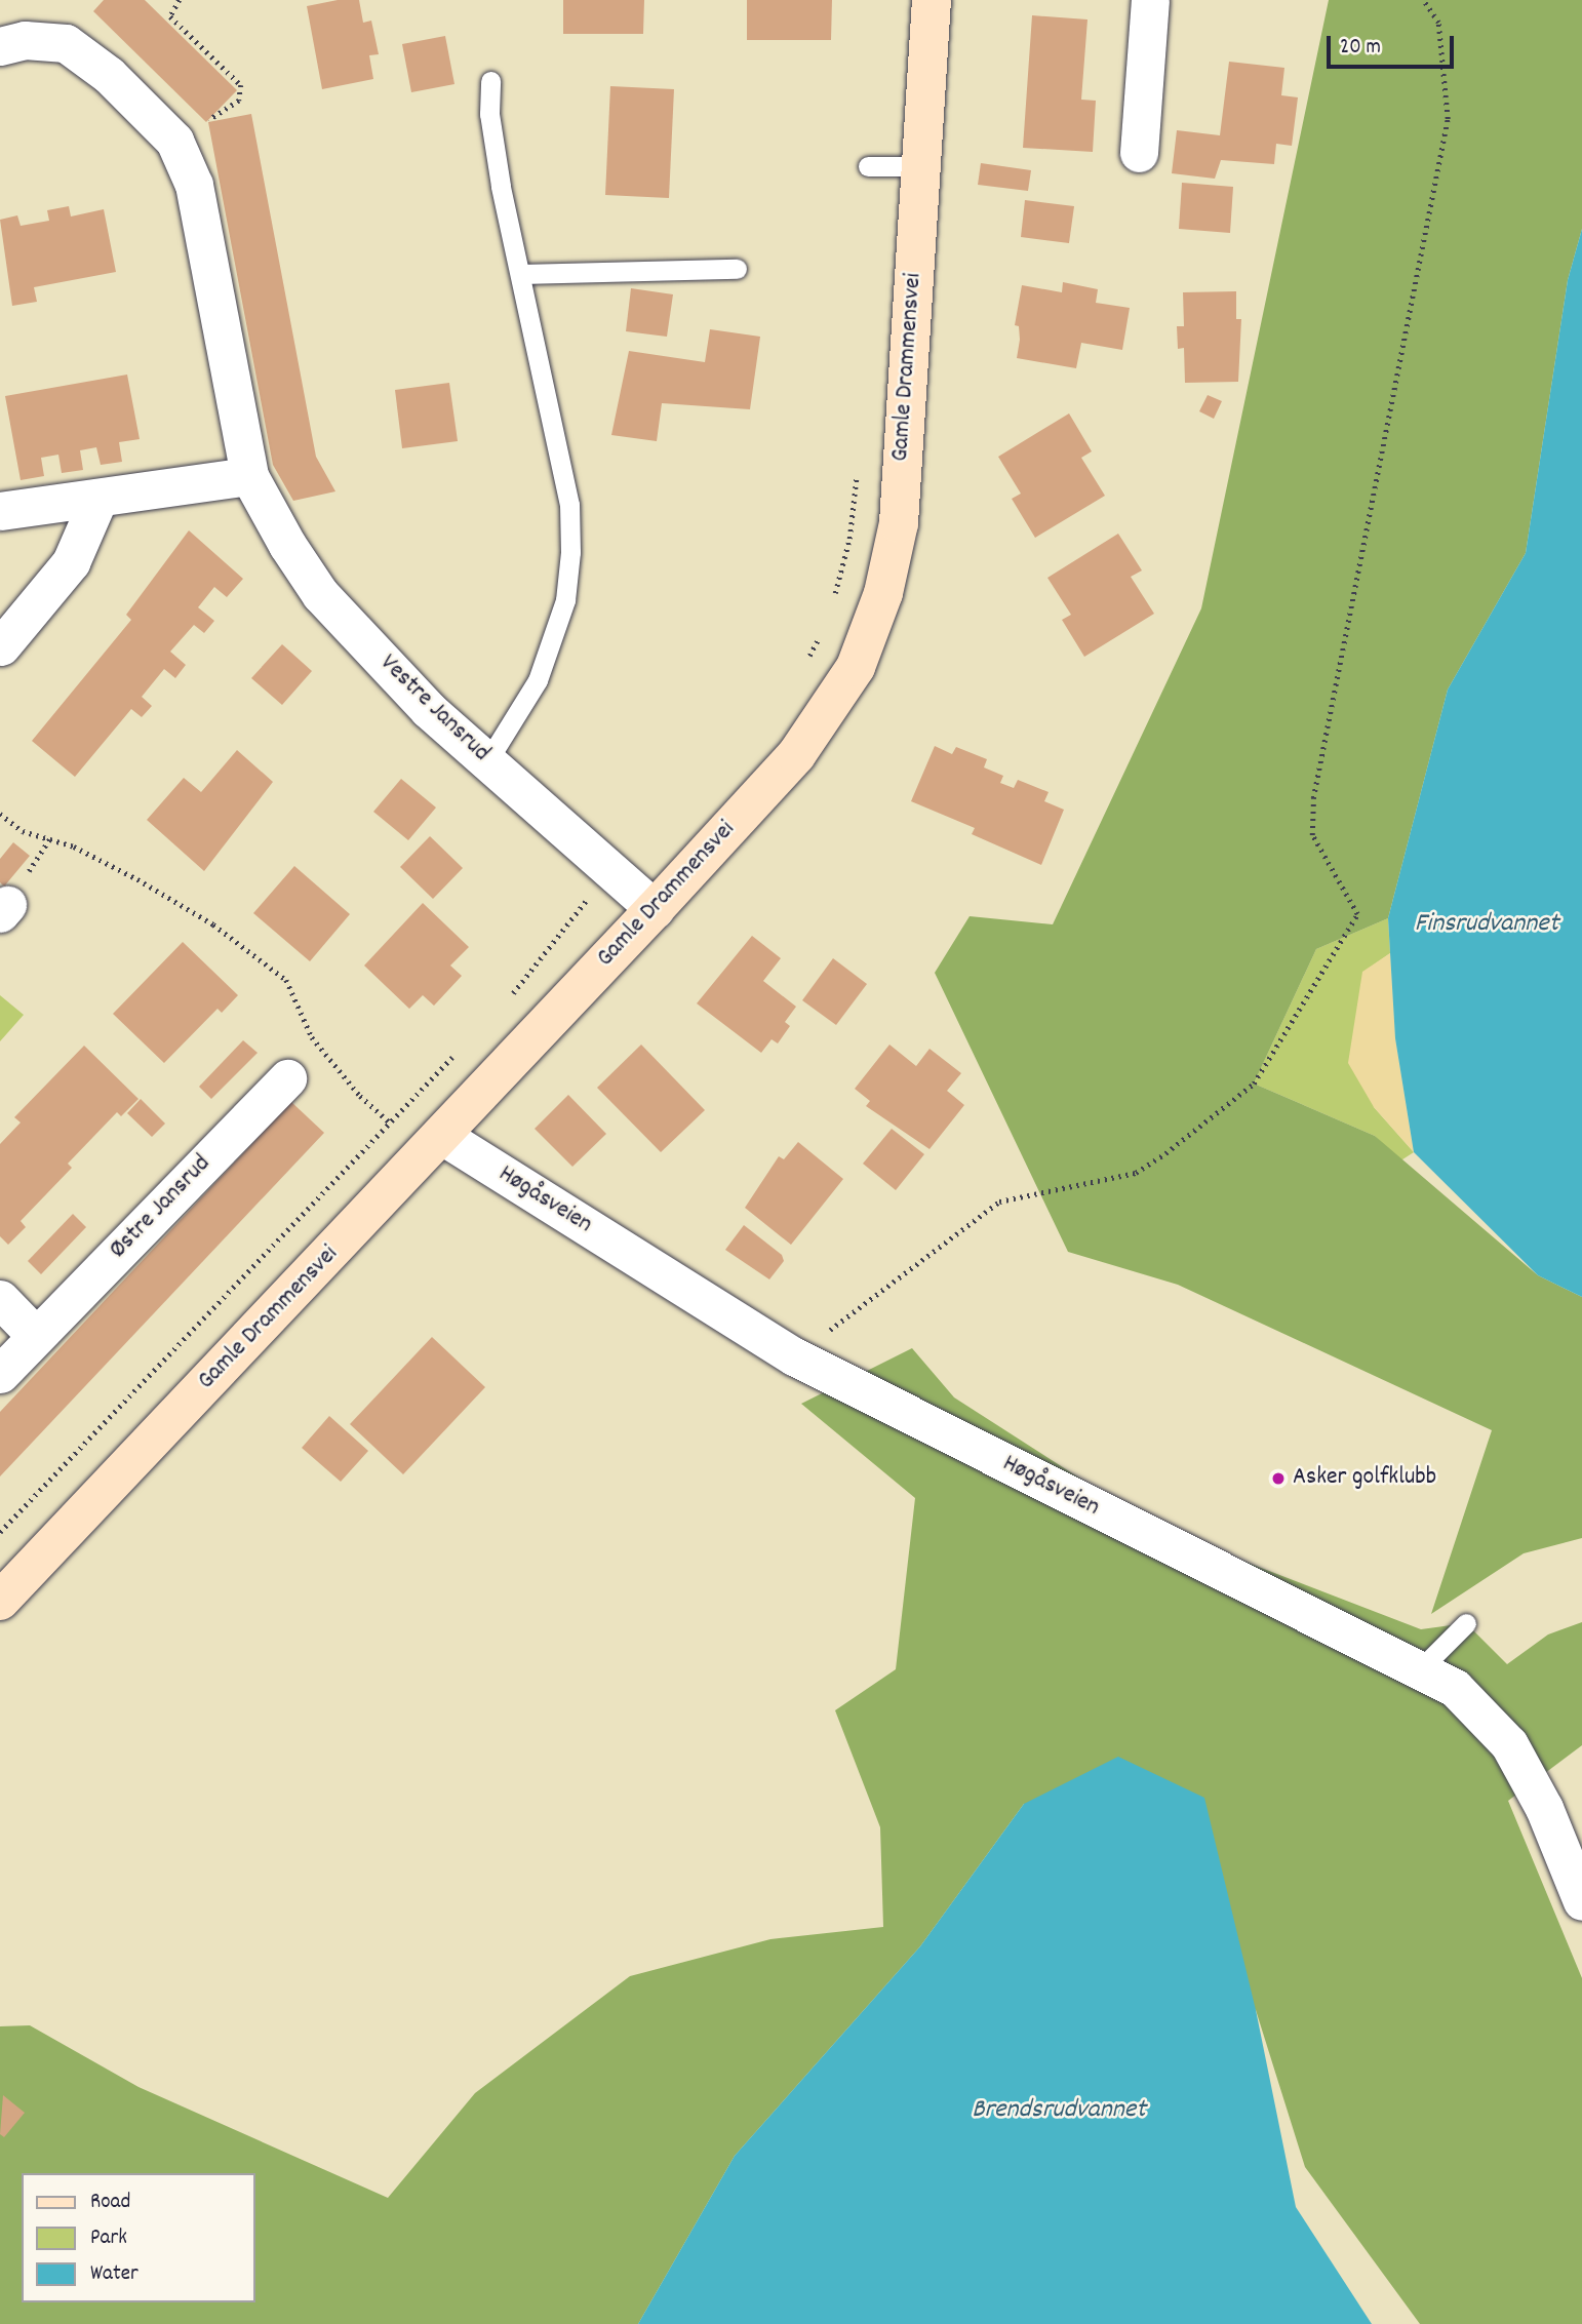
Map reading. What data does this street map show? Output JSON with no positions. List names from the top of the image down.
{
  "streets": {
    "main road": ["Gamle Drammensvei"],
    "street": ["Vestre Jansrud", "Høgåsveien", "Østre Jansrud"]
  },
  "crossings": [
    ["Gamle Drammensvei", "Vestre Jansrud"],
    ["Gamle Drammensvei", "Høgåsveien"]
  ],
  "water": ["Finsrudvannet", "Brendsrudvannet"],
  "places": ["Asker golfklubb"],
  "legend": ["Road", "Park", "Water"],
  "scale_bar": "20 m"
}
